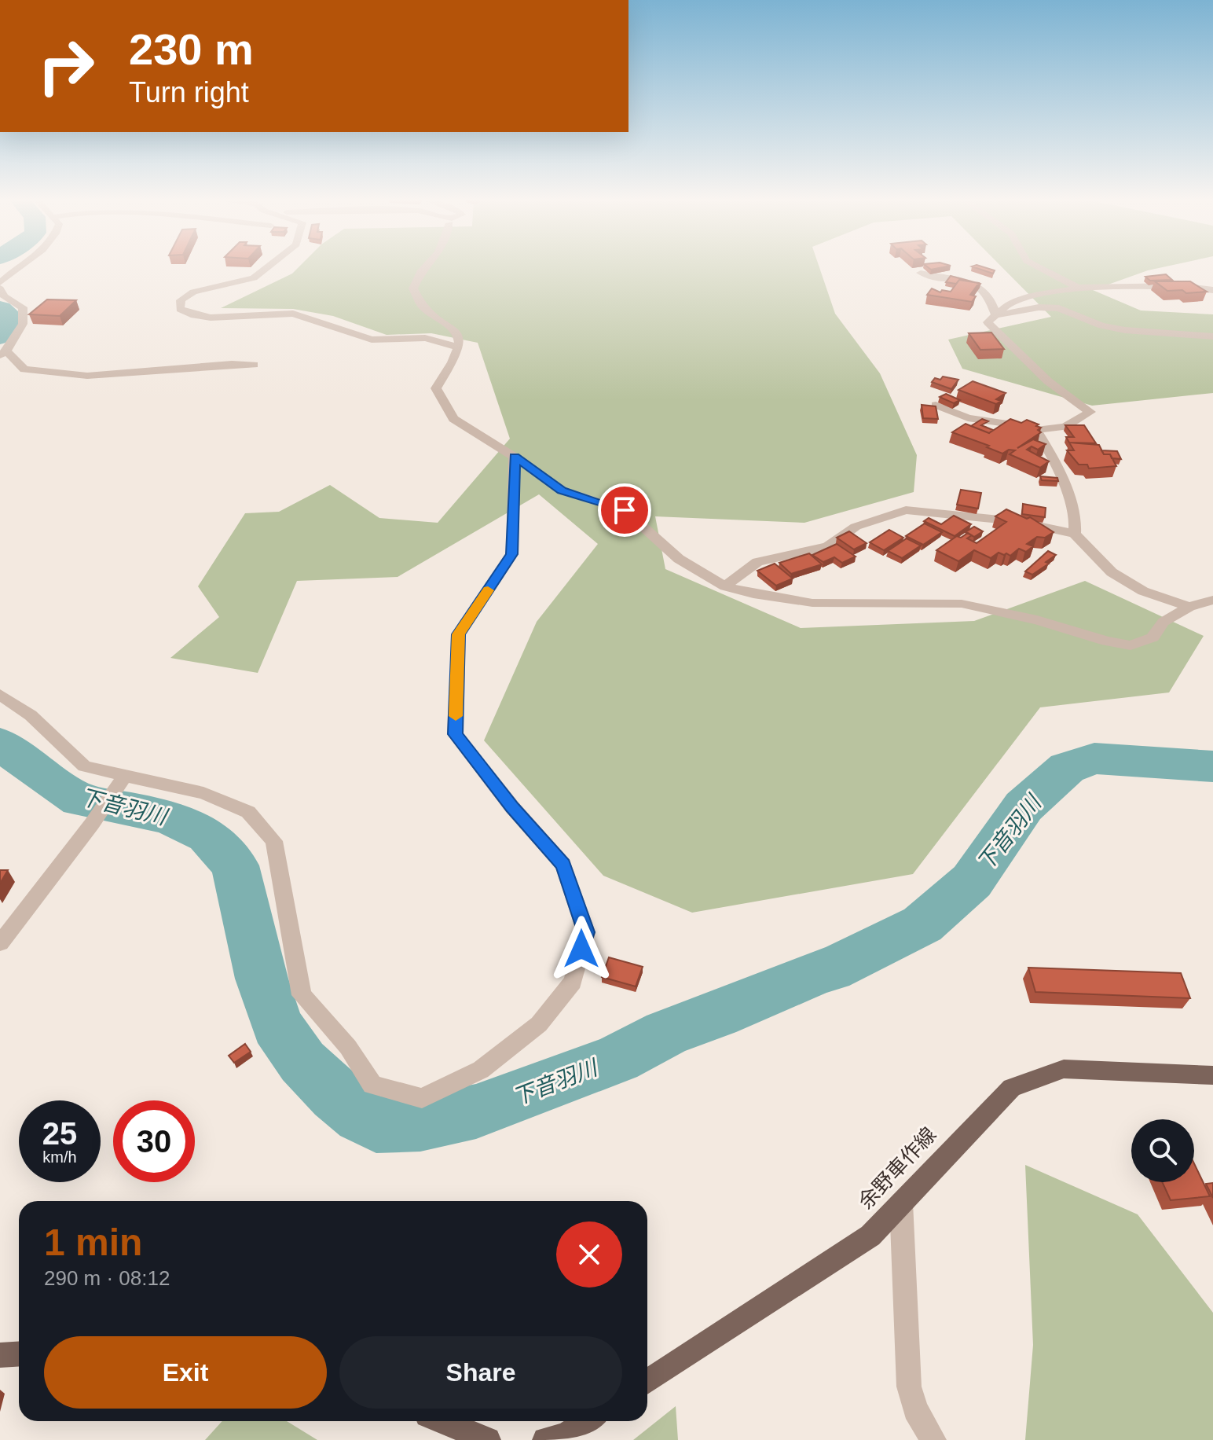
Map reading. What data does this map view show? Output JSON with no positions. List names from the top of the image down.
{
  "streets": {
    "main road": ["余野車作線"]
  },
  "water": ["下音羽川"],
  "page": {
    "turn": ["230 m", "Turn right"],
    "speed": "25 km/h",
    "limit": "30",
    "heading": ["1 min", "290 m · 08:12"],
    "buttons": ["Exit", "Share"]
  }
}
